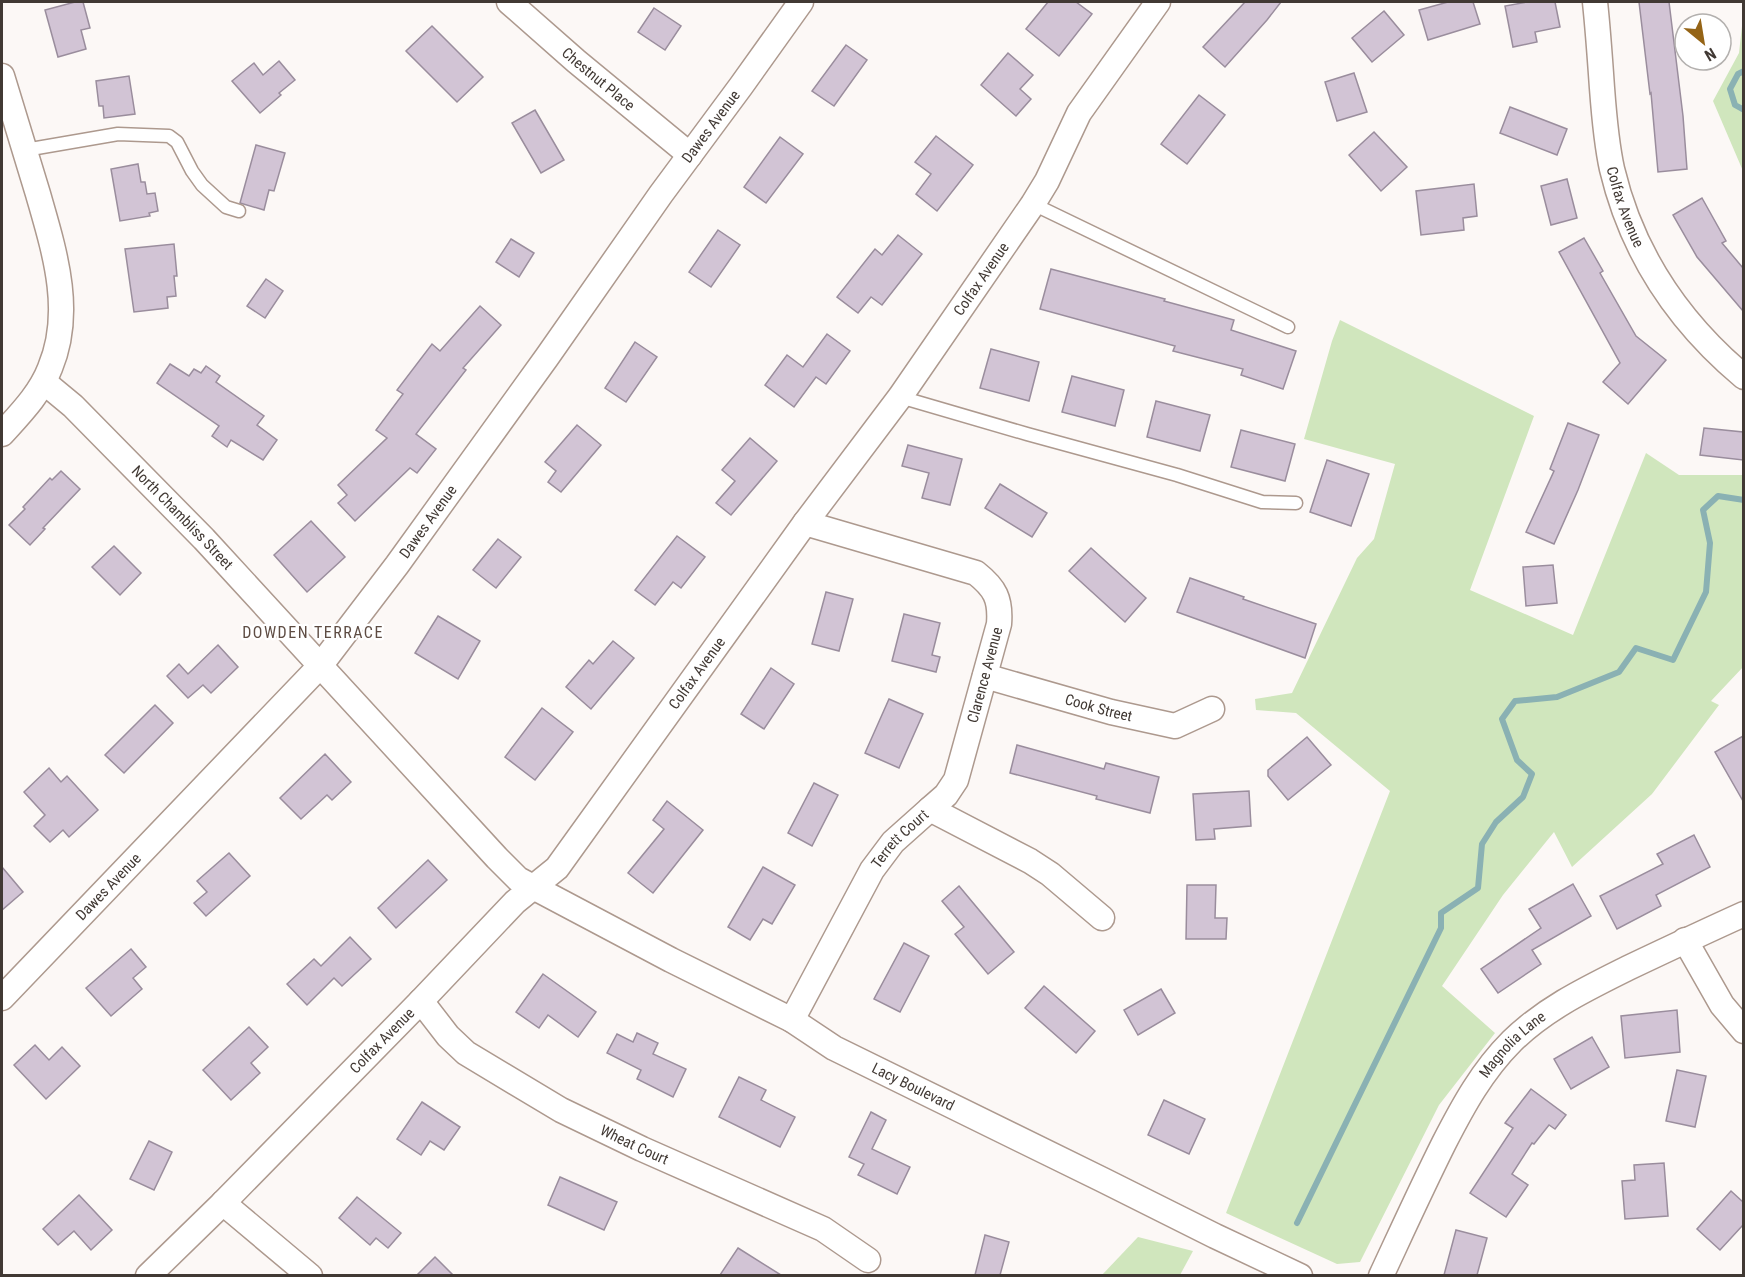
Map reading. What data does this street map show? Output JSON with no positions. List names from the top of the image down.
{
  "streets": {
    "street": [
      "Chestnut Place",
      "Dawes Avenue",
      "Colfax Avenue",
      "North Chambliss Street",
      "Clarence Avenue",
      "Cook Street",
      "Terrett Court",
      "Magnolia Lane",
      "Lacy Boulevard",
      "Wheat Court"
    ]
  },
  "crossings": [
    ["Chestnut Place", "Dawes Avenue"],
    ["Dawes Avenue", "North Chambliss Street"],
    ["Colfax Avenue", "North Chambliss Street"],
    ["Colfax Avenue", "Clarence Avenue"],
    ["Colfax Avenue", "Lacy Boulevard"],
    ["Colfax Avenue", "Wheat Court"],
    ["North Chambliss Street", "Lacy Boulevard"],
    ["Clarence Avenue", "Cook Street"],
    ["Clarence Avenue", "Terrett Court"],
    ["Terrett Court", "Lacy Boulevard"]
  ],
  "districts": ["DOWDEN TERRACE"],
  "north": "bottom right"
}
